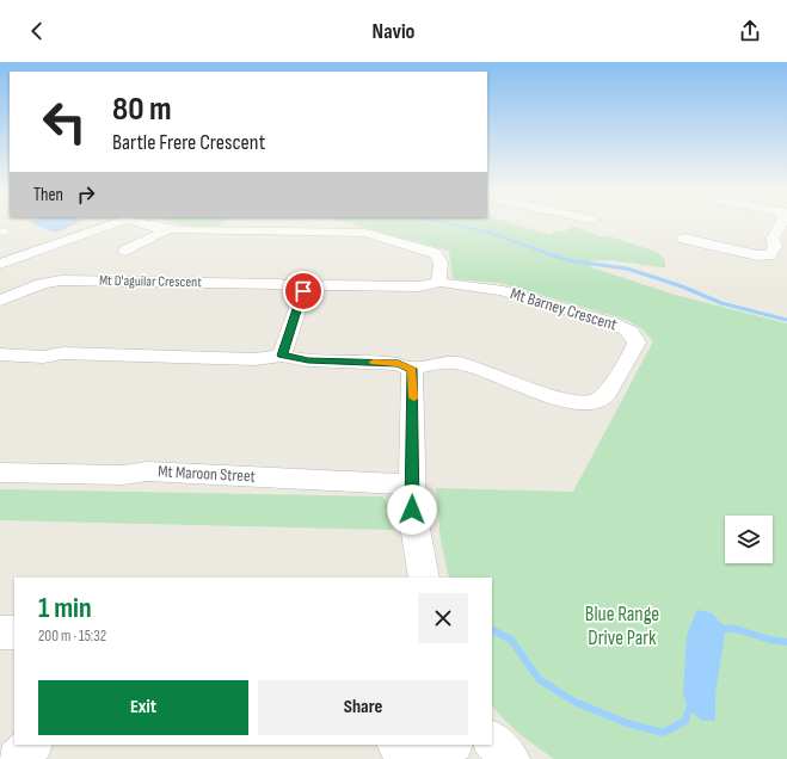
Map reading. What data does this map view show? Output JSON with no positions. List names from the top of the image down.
{
  "streets": {
    "street": ["Mt D'aguilar Crescent", "Mt Barney Crescent", "Mt Maroon Street"]
  },
  "crossings": [
    ["Mt D'aguilar Crescent", "Mt Barney Crescent"]
  ],
  "parks": ["Blue Range Drive Park"],
  "page": {
    "header": "Navio",
    "turn": ["80 m", "Bartle Frere Crescent"],
    "then": "Then",
    "heading": ["1 min", "200 m · 15:32"],
    "buttons": ["Exit", "Share"]
  }
}
